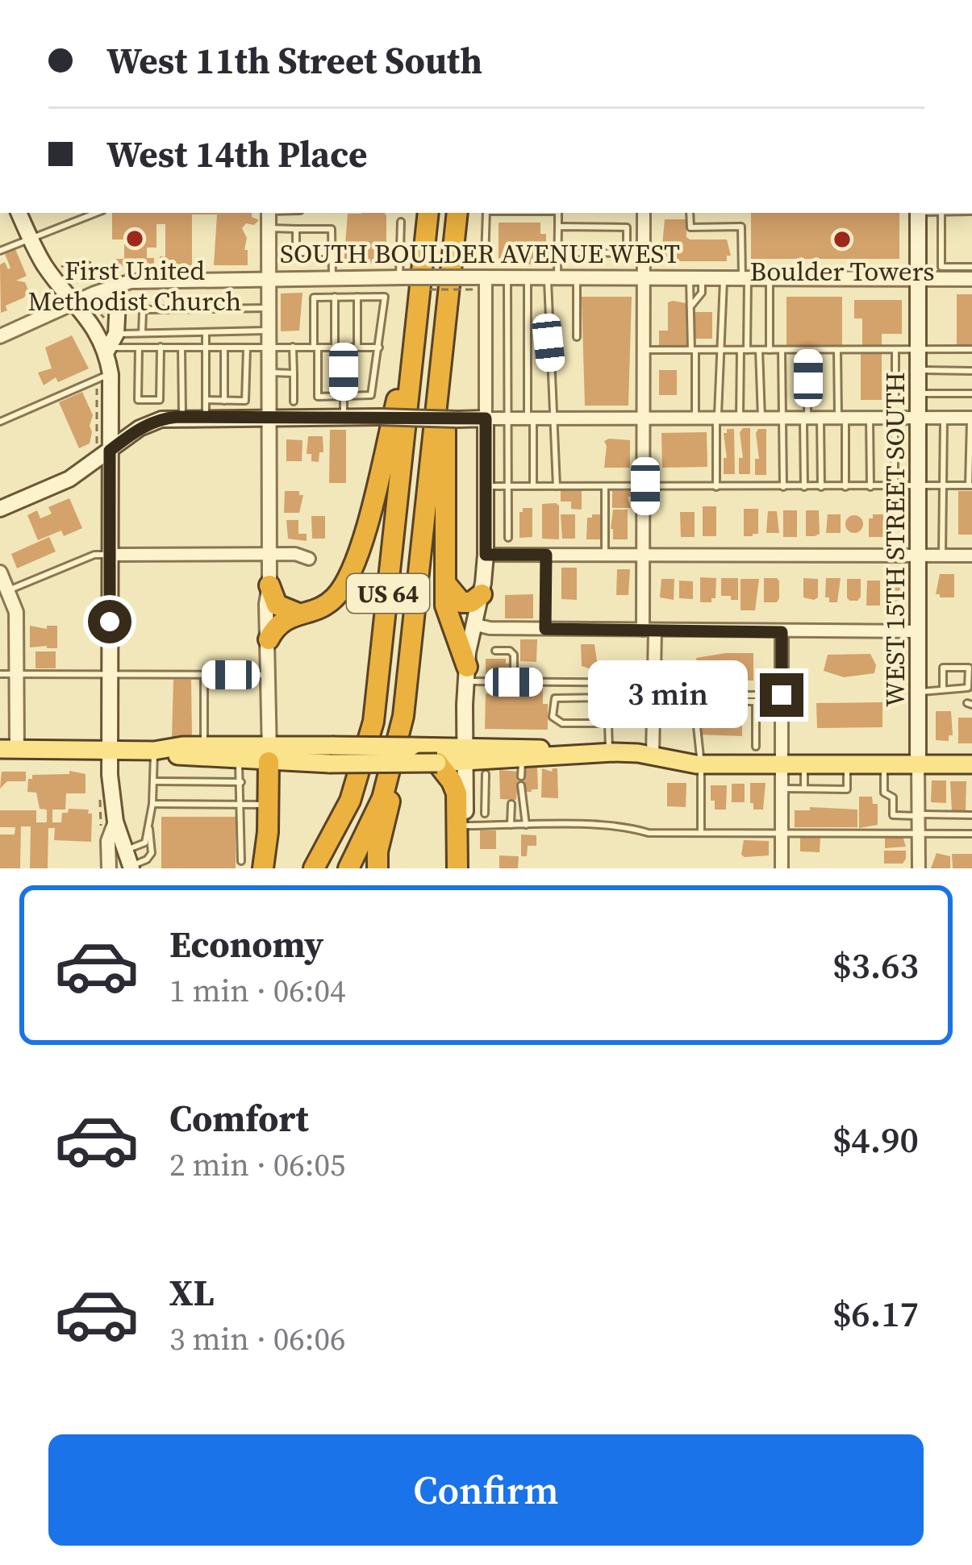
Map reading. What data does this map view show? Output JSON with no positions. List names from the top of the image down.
{
  "streets": {
    "highway": ["US 64"],
    "main road": ["WEST 15TH STREET SOUTH"],
    "street": ["SOUTH BOULDER AVENUE WEST"]
  },
  "crossings": [
    ["SOUTH BOULDER AVENUE WEST", "WEST 15TH STREET SOUTH"]
  ],
  "places": ["First United Methodist Church", "Boulder Towers"],
  "page": {
    "banner": ["West 11th Street South", "West 14th Place"],
    "bubble": "3 min",
    "list": [
      {
        "name": "Economy",
        "note": "1 min · 06:04",
        "value": "$3.63"
      },
      {
        "name": "Comfort",
        "note": "2 min · 06:05",
        "value": "$4.90"
      },
      {
        "name": "XL",
        "note": "3 min · 06:06",
        "value": "$6.17"
      }
    ],
    "buttons": "Confirm"
  }
}
